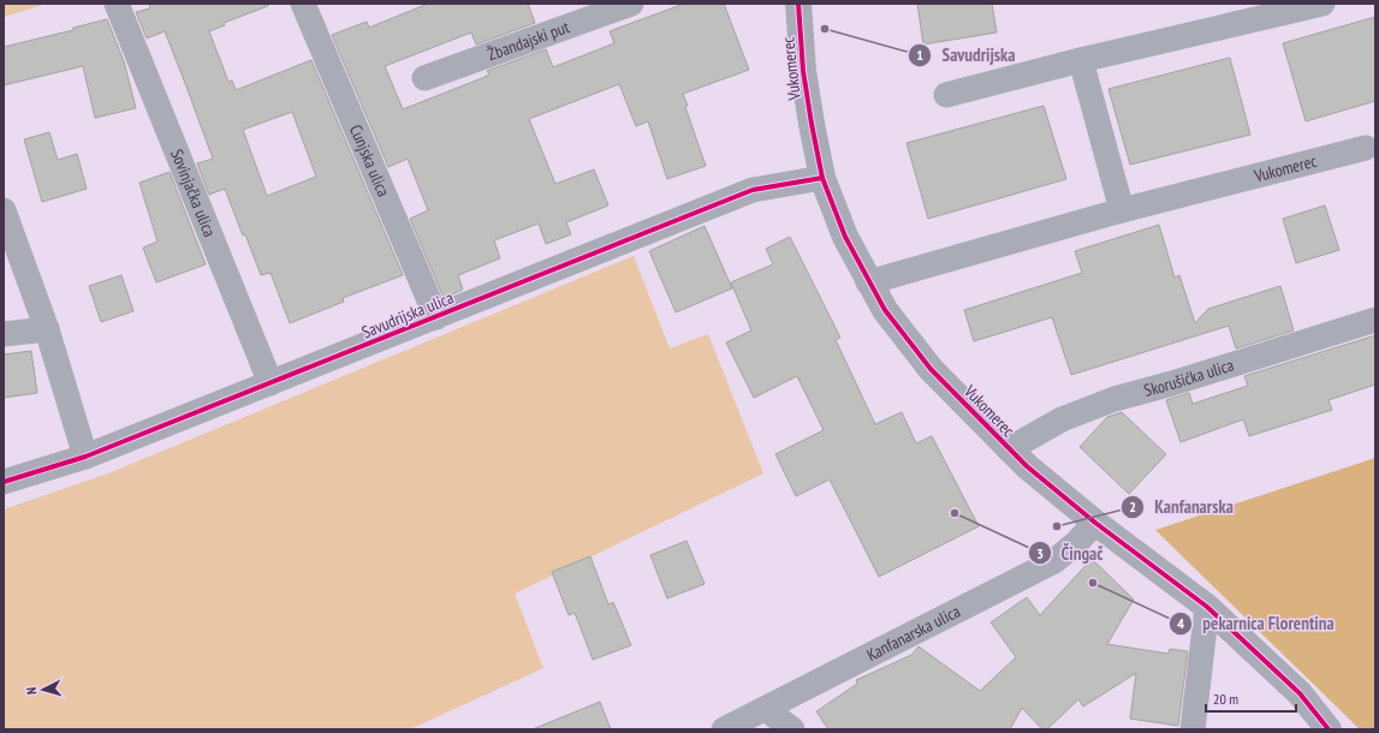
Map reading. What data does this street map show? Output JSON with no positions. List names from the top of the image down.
{
  "streets": {
    "street": [
      "Žbandajski put",
      "Vukomerec",
      "Cunjska ulica",
      "Sovinjačka ulica",
      "Savudrijska ulica",
      "Skorušićka ulica",
      "Kanfanarska ulica"
    ]
  },
  "crossings": [
    ["Vukomerec", "Savudrijska ulica"],
    ["Vukomerec", "Skorušićka ulica"],
    ["Vukomerec", "Kanfanarska ulica"],
    ["Cunjska ulica", "Savudrijska ulica"],
    ["Sovinjačka ulica", "Savudrijska ulica"]
  ],
  "places": [
    "Savudrijska",
    "Čingač",
    "Kanfanarska",
    "pekarnica Florentina"
  ],
  "scale_bar": "20 m",
  "north": "left"
}
